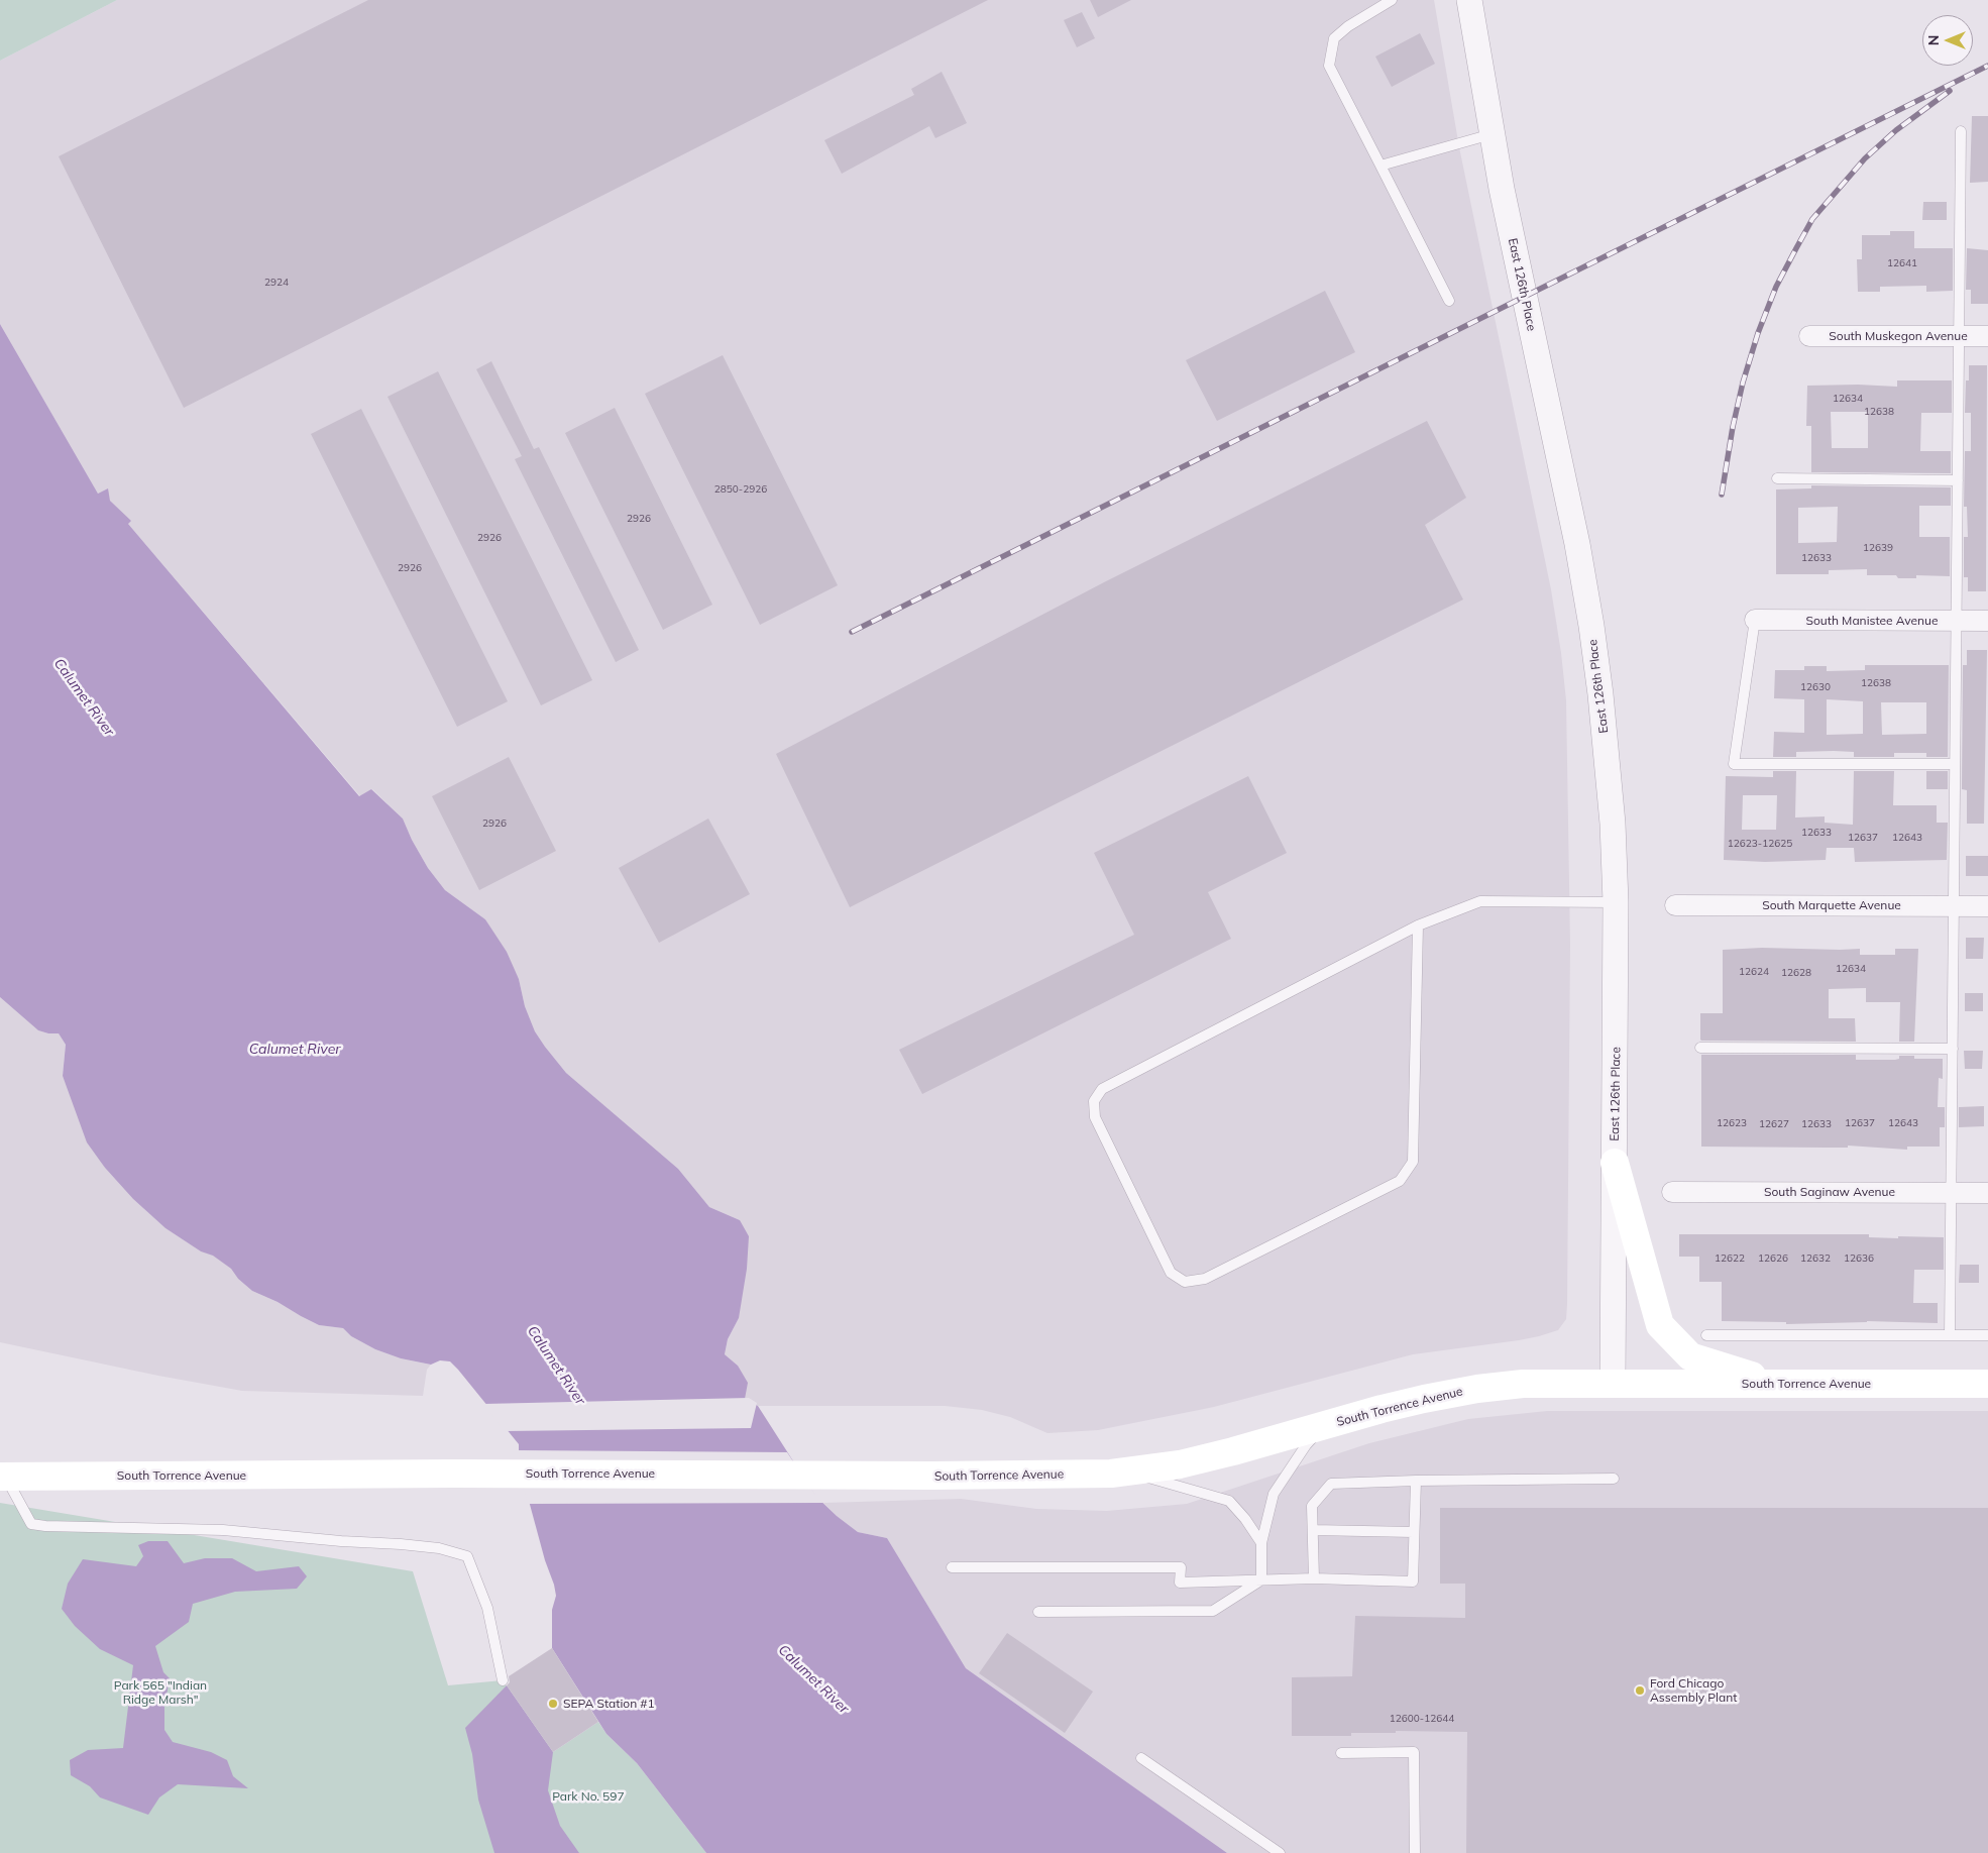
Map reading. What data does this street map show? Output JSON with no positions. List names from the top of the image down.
{
  "streets": {
    "main road": ["South Torrence Avenue"],
    "street": [
      "East 126th Place",
      "South Muskegon Avenue",
      "South Manistee Avenue",
      "South Marquette Avenue",
      "South Saginaw Avenue"
    ]
  },
  "crossings": [
    ["East 126th Place", "South Torrence Avenue"]
  ],
  "water": ["Calumet River"],
  "parks": ["Park 565 \"Indian Ridge Marsh\"", "Park No. 597"],
  "places": ["Ford Chicago Assembly Plant", "SEPA Station #1"],
  "house_numbers": [
    "12641",
    "2924",
    "12634",
    "12638",
    "2850-2926",
    "2926",
    "2926",
    "12639",
    "12633",
    "2926",
    "12638",
    "12630",
    "2926",
    "12633",
    "12637",
    "12643",
    "12623-12625",
    "12634",
    "12624",
    "12628",
    "12623",
    "12637",
    "12643",
    "12627",
    "12633",
    "12622",
    "12626",
    "12632",
    "12636",
    "12600-12644"
  ],
  "north": "left"
}
